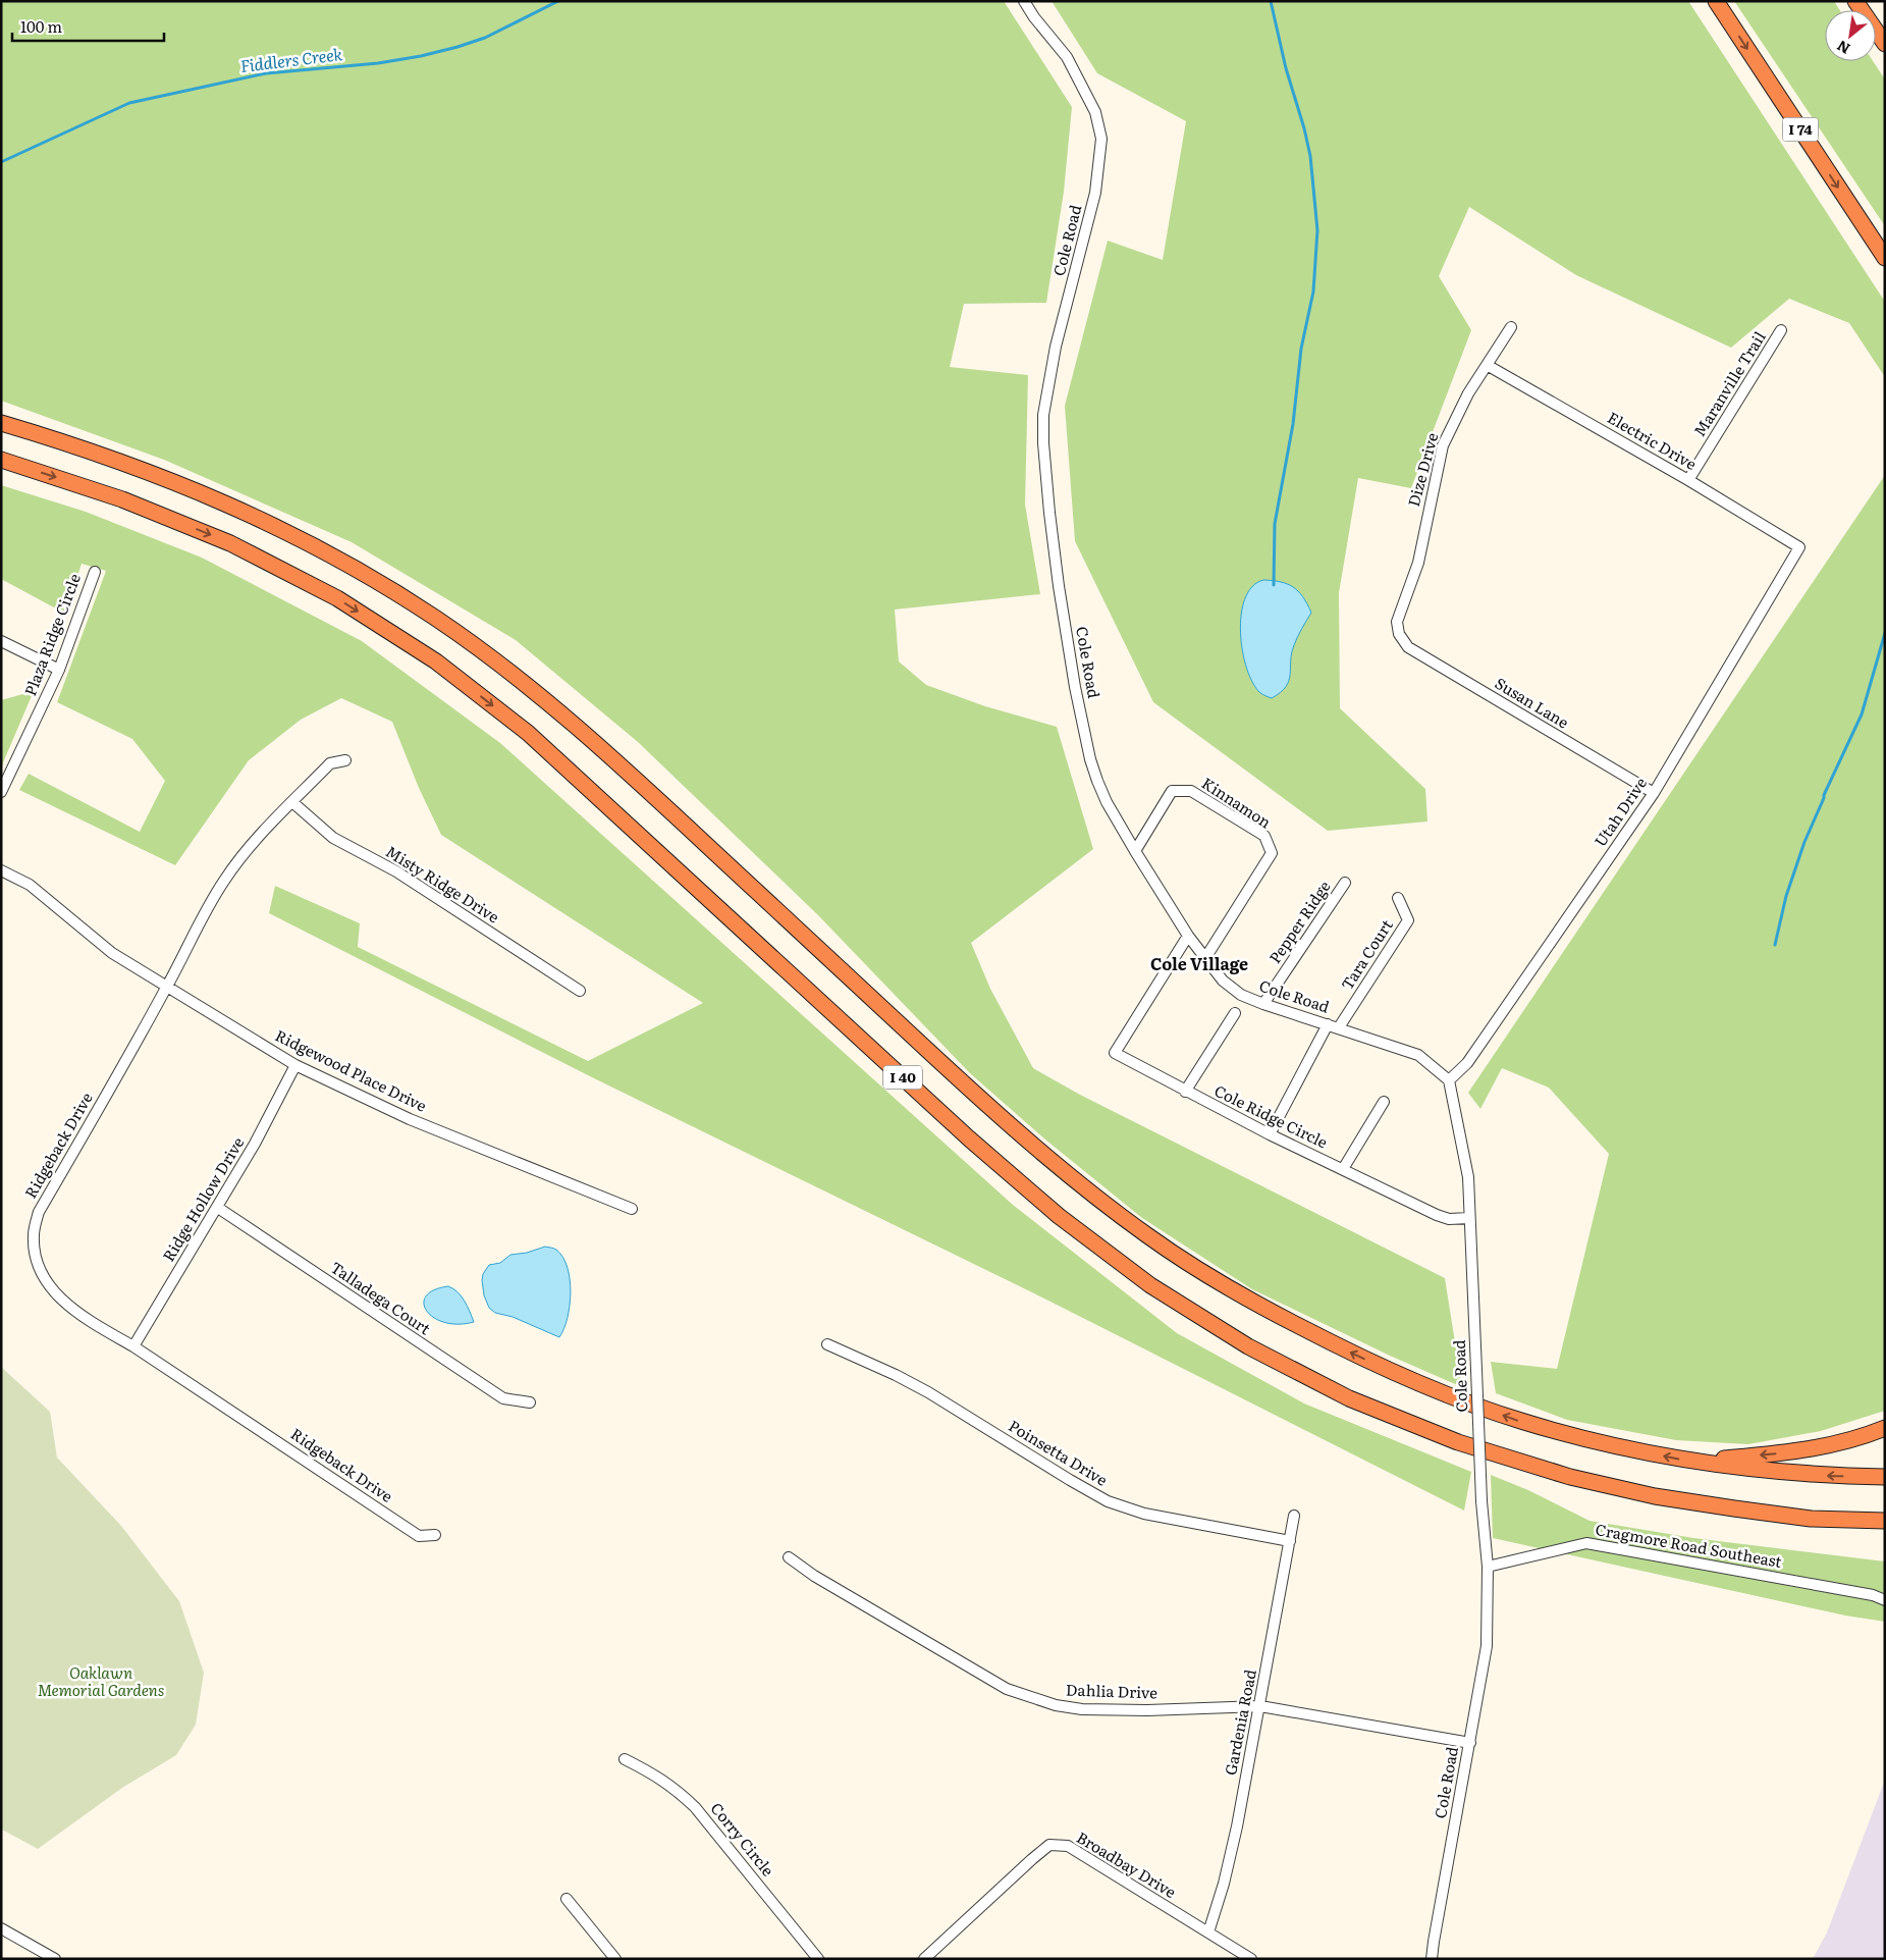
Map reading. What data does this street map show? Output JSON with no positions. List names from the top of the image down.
{
  "streets": {
    "highway": ["I 74", "I 40"],
    "street": [
      "Cole Road",
      "Maranville Trail",
      "Electric Drive",
      "Dize Drive",
      "Plaza Ridge Circle",
      "Susan Lane",
      "Kinnamon",
      "Utah Drive",
      "Misty Ridge Drive",
      "Pepper Ridge",
      "Tara Court",
      "Ridgewood Place Drive",
      "Cole Ridge Circle",
      "Ridgeback Drive",
      "Ridge Hollow Drive",
      "Talladega Court",
      "Poinsetta Drive",
      "Cragmore Road Southeast",
      "Dahlia Drive",
      "Gardenia Road",
      "Corry Circle",
      "Broadbay Drive"
    ]
  },
  "crossings": [
    ["Cole Road", "Kinnamon"],
    ["Cole Road", "Utah Drive"],
    ["Cole Road", "Pepper Ridge"],
    ["Cole Road", "Tara Court"],
    ["Cole Road", "Cole Ridge Circle"],
    ["Cole Road", "Cragmore Road Southeast"],
    ["Cole Road", "Dahlia Drive"],
    ["Maranville Trail", "Electric Drive"],
    ["Electric Drive", "Dize Drive"],
    ["Electric Drive", "Utah Drive"],
    ["Dize Drive", "Susan Lane"],
    ["Susan Lane", "Utah Drive"],
    ["Misty Ridge Drive", "Ridgeback Drive"],
    ["Ridgewood Place Drive", "Ridgeback Drive"],
    ["Ridgewood Place Drive", "Ridge Hollow Drive"],
    ["Ridgeback Drive", "Ridge Hollow Drive"],
    ["Ridge Hollow Drive", "Talladega Court"],
    ["Poinsetta Drive", "Gardenia Road"],
    ["Dahlia Drive", "Gardenia Road"],
    ["Gardenia Road", "Broadbay Drive"]
  ],
  "districts": ["Cole Village"],
  "water": ["Fiddlers Creek"],
  "parks": ["Oaklawn Memorial Gardens"],
  "scale_bar": "100 m",
  "north": "bottom left"
}
